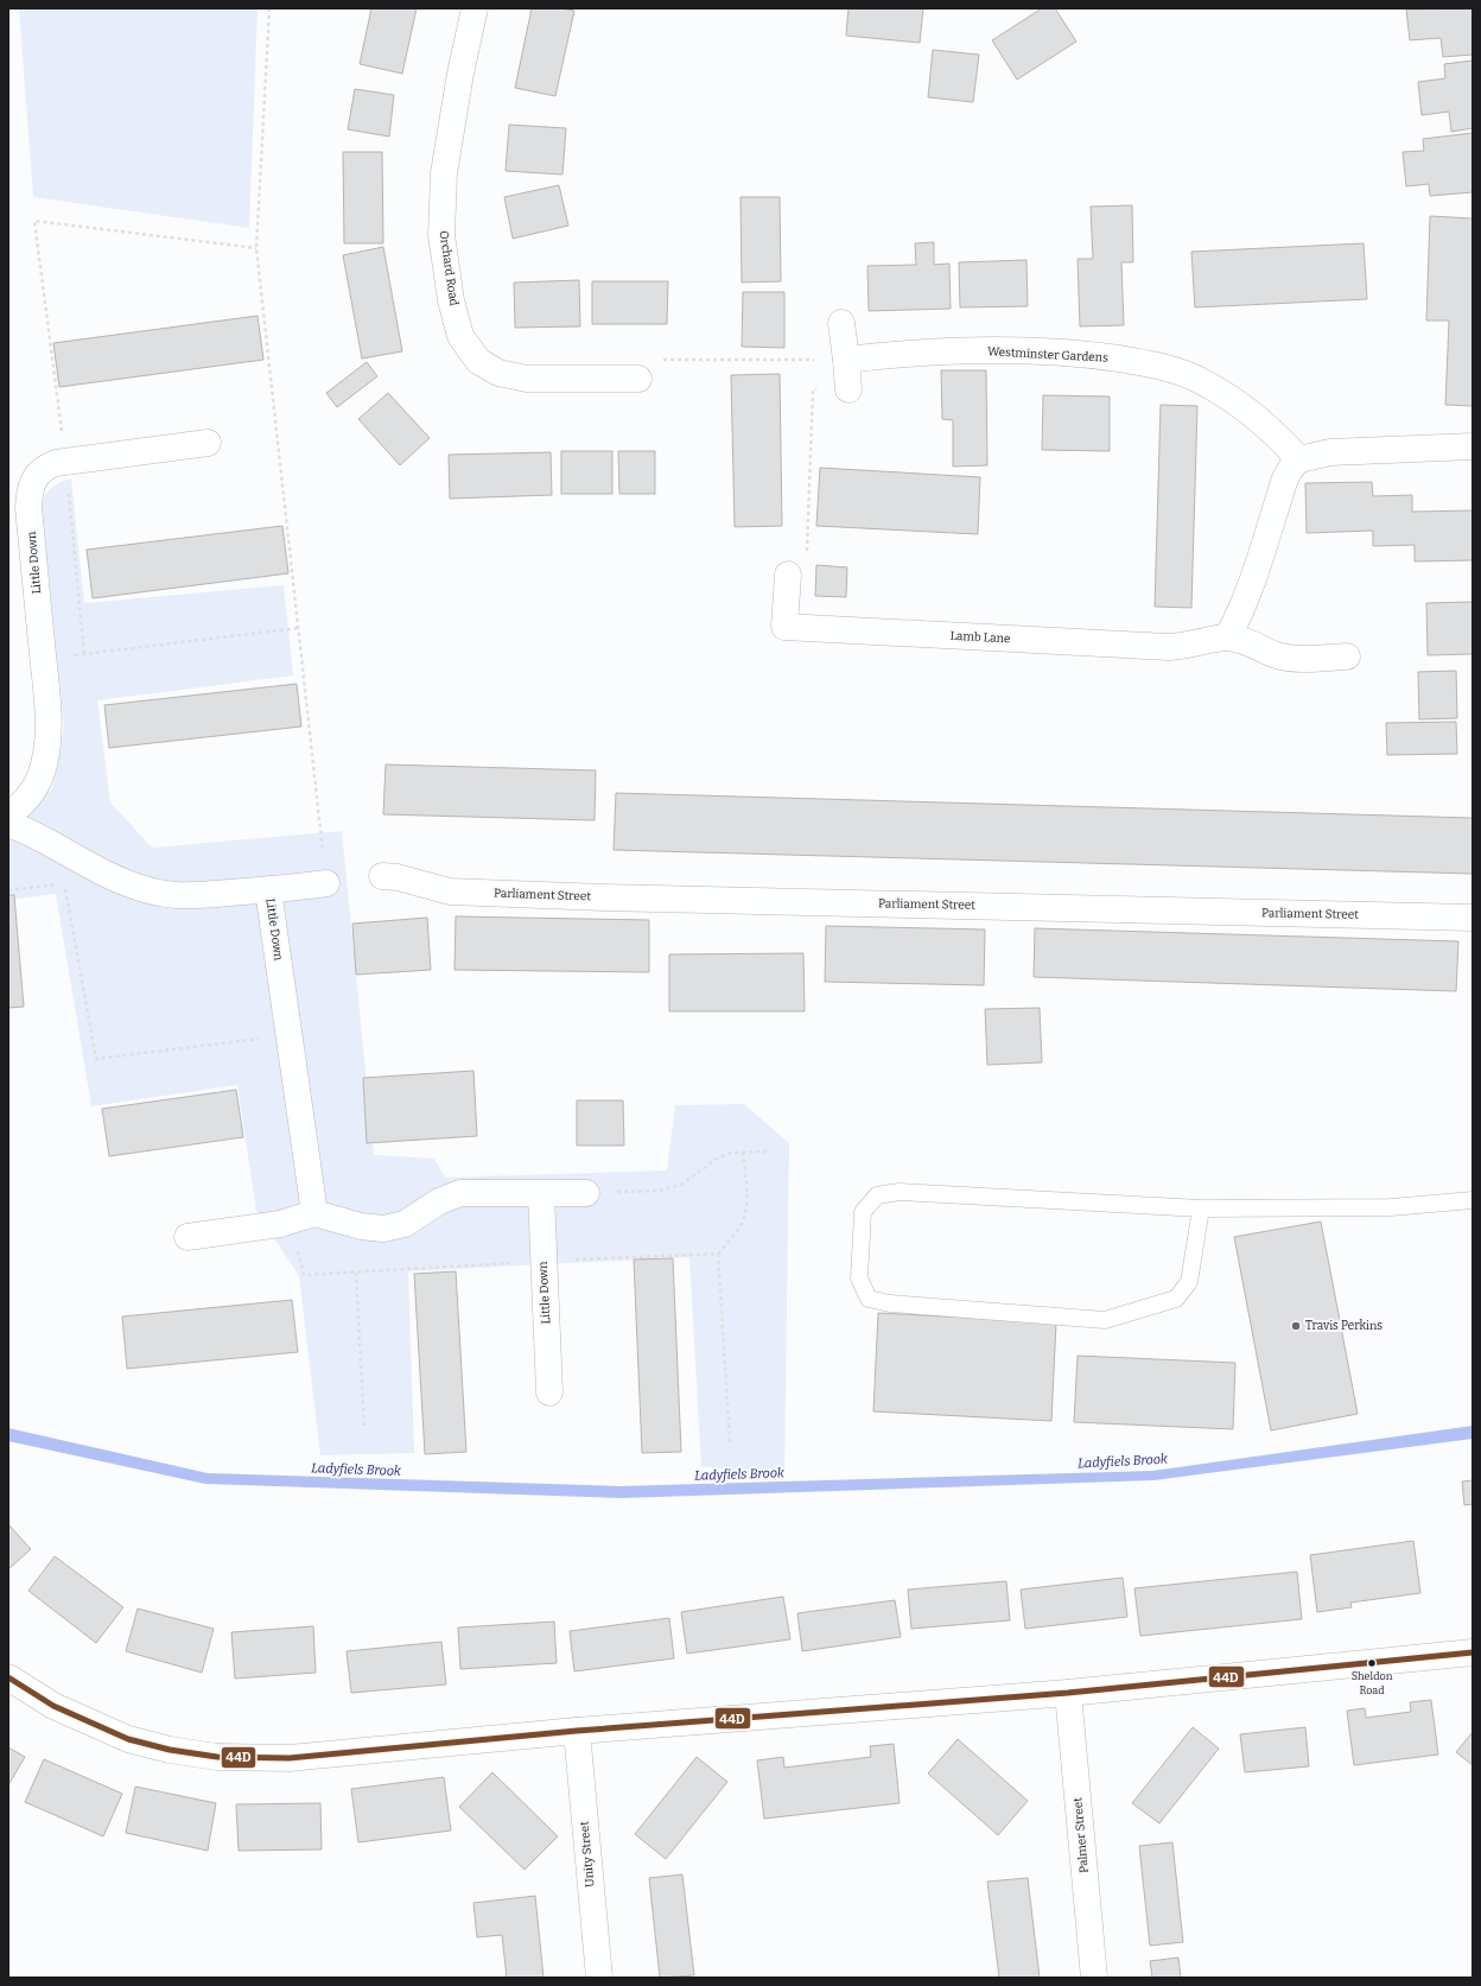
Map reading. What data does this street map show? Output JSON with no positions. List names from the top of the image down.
{
  "streets": {
    "street": [
      "Orchard Road",
      "Westminster Gardens",
      "Little Down",
      "Lamb Lane",
      "Parliament Street",
      "Palmer Street",
      "Unity Street"
    ]
  },
  "water": ["Ladyfiels Brook"],
  "places": ["Travis Perkins", "Sheldon Road"],
  "lines": ["transit line 44D"]
}
